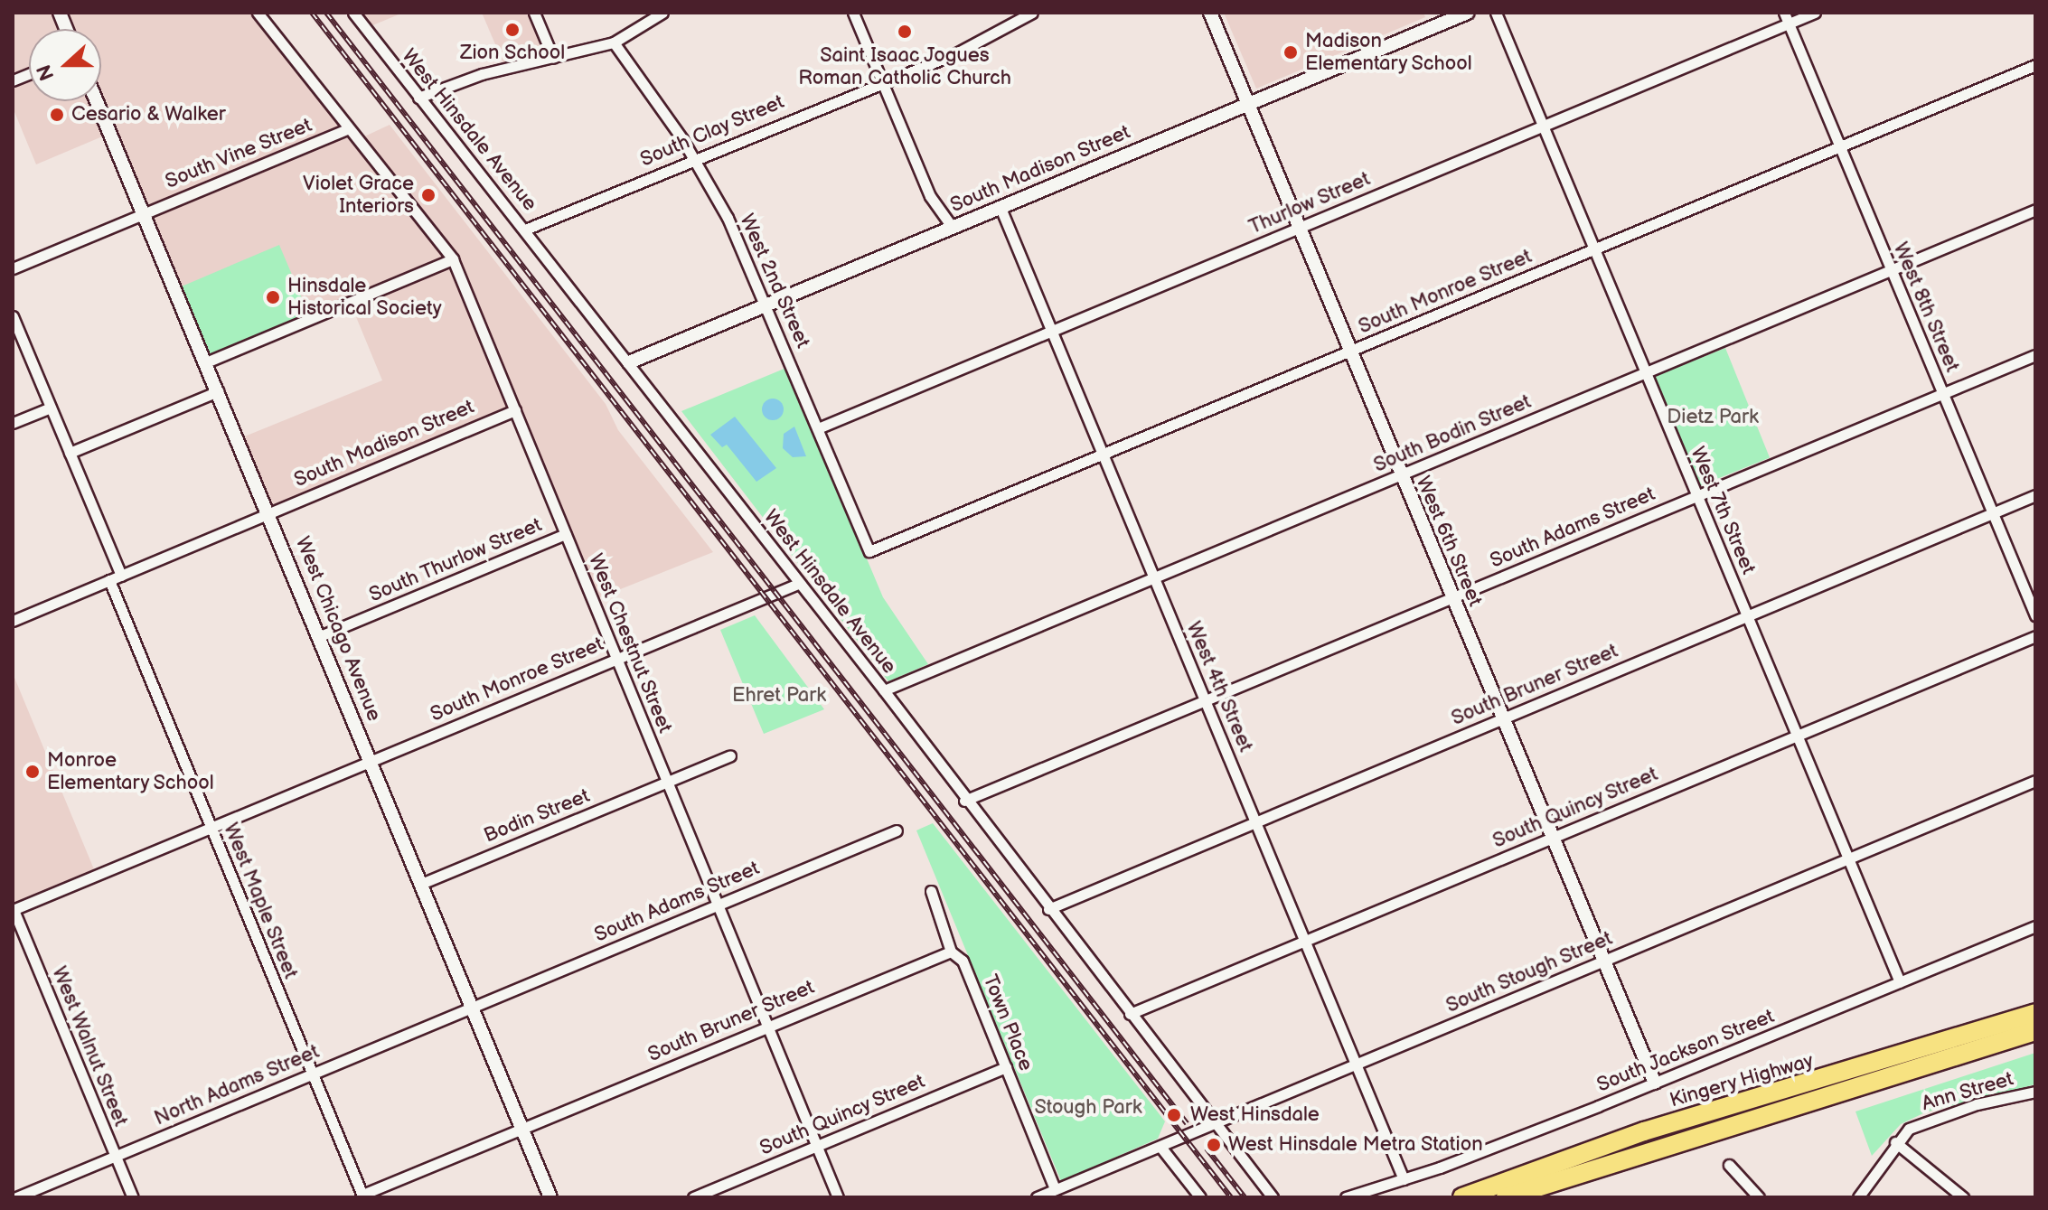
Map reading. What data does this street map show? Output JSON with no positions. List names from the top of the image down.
{
  "streets": {
    "highway": ["Kingery Highway"],
    "street": [
      "West Hinsdale Avenue",
      "South Clay Street",
      "South Vine Street",
      "South Madison Street",
      "Thurlow Street",
      "West 2nd Street",
      "South Monroe Street",
      "West 8th Street",
      "South Bodin Street",
      "West 7th Street",
      "South Adams Street",
      "West 6th Street",
      "South Thurlow Street",
      "West Chicago Avenue",
      "West Chestnut Street",
      "South Bruner Street",
      "West 4th Street",
      "South Quincy Street",
      "Bodin Street",
      "West Maple Street",
      "South Stough Street",
      "Town Place",
      "West Walnut Street",
      "South Jackson Street",
      "North Adams Street",
      "Ann Street"
    ]
  },
  "crossings": [
    ["West Hinsdale Avenue", "South Clay Street"],
    ["West Hinsdale Avenue", "South Madison Street"],
    ["West Hinsdale Avenue", "South Monroe Street"],
    ["West Hinsdale Avenue", "South Bodin Street"],
    ["West Hinsdale Avenue", "South Adams Street"],
    ["West Hinsdale Avenue", "South Bruner Street"],
    ["West Hinsdale Avenue", "South Quincy Street"],
    ["West Hinsdale Avenue", "South Stough Street"],
    ["South Clay Street", "West 2nd Street"],
    ["South Vine Street", "West Chicago Avenue"],
    ["South Vine Street", "West Chestnut Street"],
    ["South Madison Street", "West 2nd Street"],
    ["South Madison Street", "West 6th Street"],
    ["South Madison Street", "West Chicago Avenue"],
    ["South Madison Street", "West Chestnut Street"],
    ["South Madison Street", "West 4th Street"],
    ["South Madison Street", "West Maple Street"],
    ["Thurlow Street", "West 2nd Street"],
    ["Thurlow Street", "West 8th Street"],
    ["Thurlow Street", "West 7th Street"],
    ["Thurlow Street", "West 6th Street"],
    ["Thurlow Street", "West 4th Street"],
    ["West 2nd Street", "South Monroe Street"],
    ["South Monroe Street", "West 8th Street"],
    ["South Monroe Street", "West 7th Street"],
    ["South Monroe Street", "West 6th Street"],
    ["South Monroe Street", "West Chicago Avenue"],
    ["South Monroe Street", "West Chestnut Street"],
    ["South Monroe Street", "West 4th Street"],
    ["South Monroe Street", "West Maple Street"],
    ["South Monroe Street", "West Walnut Street"],
    ["West 8th Street", "South Bodin Street"],
    ["West 8th Street", "South Adams Street"],
    ["West 8th Street", "South Bruner Street"],
    ["South Bodin Street", "West 7th Street"],
    ["South Bodin Street", "West 6th Street"],
    ["South Bodin Street", "West 4th Street"],
    ["West 7th Street", "South Adams Street"],
    ["West 7th Street", "South Bruner Street"],
    ["West 7th Street", "South Quincy Street"],
    ["West 7th Street", "South Stough Street"],
    ["West 7th Street", "South Jackson Street"],
    ["South Adams Street", "West 6th Street"],
    ["South Adams Street", "West Chicago Avenue"],
    ["South Adams Street", "West Chestnut Street"],
    ["South Adams Street", "West 4th Street"],
    ["South Adams Street", "North Adams Street"],
    ["West 6th Street", "South Bruner Street"],
    ["West 6th Street", "South Quincy Street"],
    ["West 6th Street", "South Stough Street"],
    ["West 6th Street", "South Jackson Street"],
    ["South Thurlow Street", "West Chicago Avenue"],
    ["South Thurlow Street", "West Chestnut Street"],
    ["West Chicago Avenue", "South Bruner Street"],
    ["West Chicago Avenue", "Bodin Street"],
    ["West Chicago Avenue", "North Adams Street"],
    ["West Chestnut Street", "South Bruner Street"],
    ["West Chestnut Street", "South Quincy Street"],
    ["West Chestnut Street", "Bodin Street"],
    ["South Bruner Street", "West 4th Street"],
    ["South Bruner Street", "West Maple Street"],
    ["South Bruner Street", "Town Place"],
    ["West 4th Street", "South Quincy Street"],
    ["West 4th Street", "South Stough Street"],
    ["West 4th Street", "South Jackson Street"],
    ["South Quincy Street", "Town Place"],
    ["West Maple Street", "North Adams Street"],
    ["South Stough Street", "Town Place"],
    ["West Walnut Street", "North Adams Street"]
  ],
  "parks": ["Dietz Park", "Ehret Park", "Stough Park"],
  "places": [
    "Zion School",
    "Saint Isaac Jogues Roman Catholic Church",
    "Madison Elementary School",
    "Cesario & Walker",
    "Violet Grace Interiors",
    "Hinsdale Historical Society",
    "Monroe Elementary School",
    "West Hinsdale",
    "West Hinsdale Metra Station"
  ],
  "north": "left"
}
